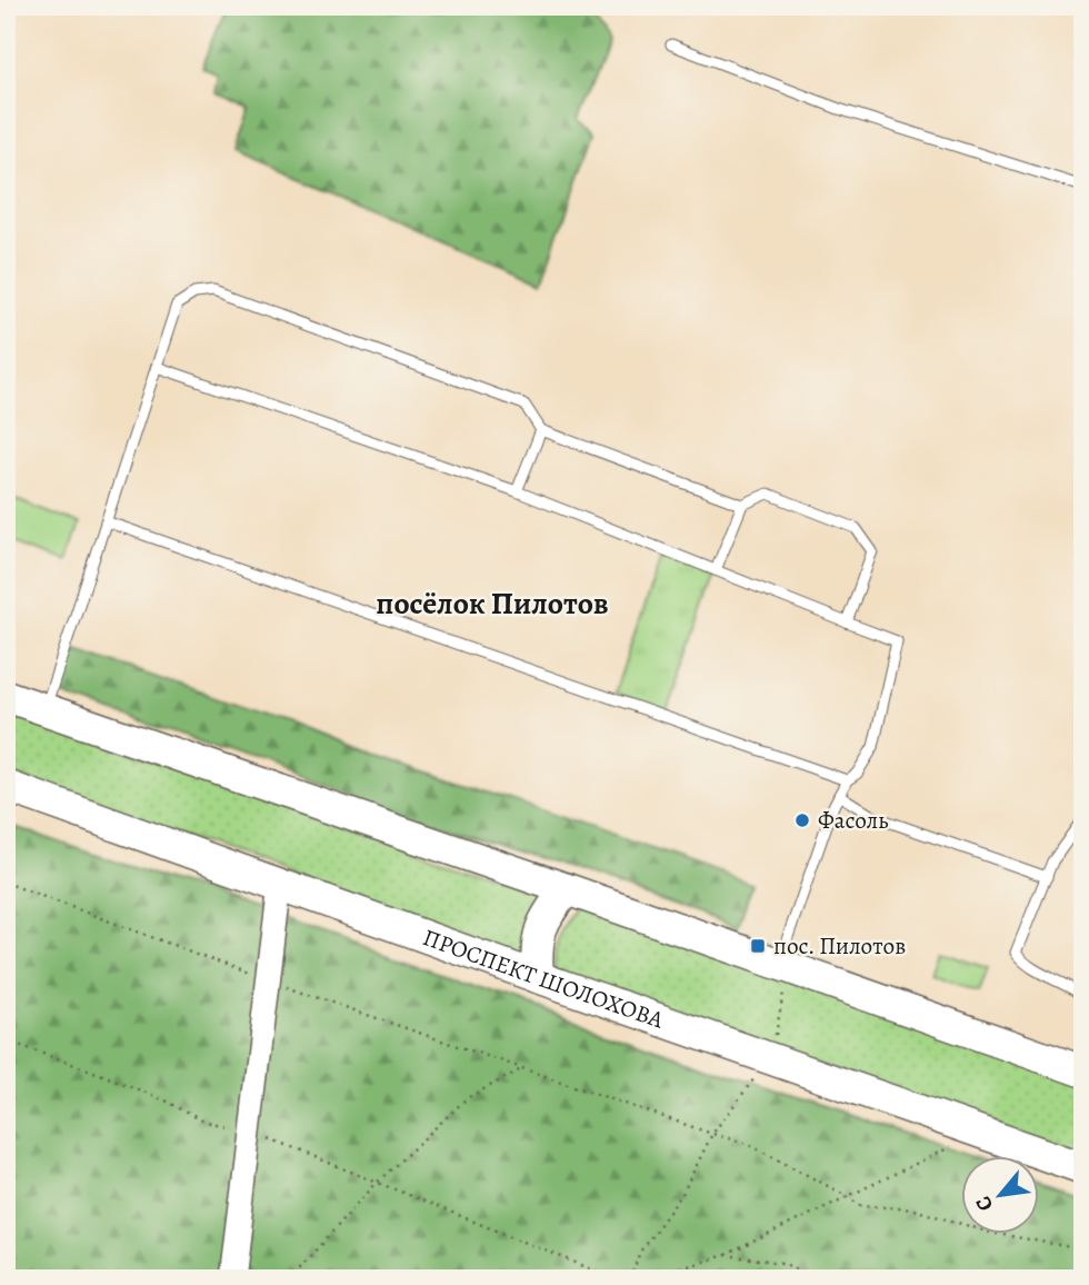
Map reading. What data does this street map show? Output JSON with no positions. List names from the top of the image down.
{
  "streets": {
    "main road": ["ПРОСПЕКТ ШОЛОХОВА"]
  },
  "districts": ["посёлок Пилотов"],
  "places": {
    "other": ["Фасоль"],
    "transit": ["пос. Пилотов"]
  },
  "north": "bottom left"
}
